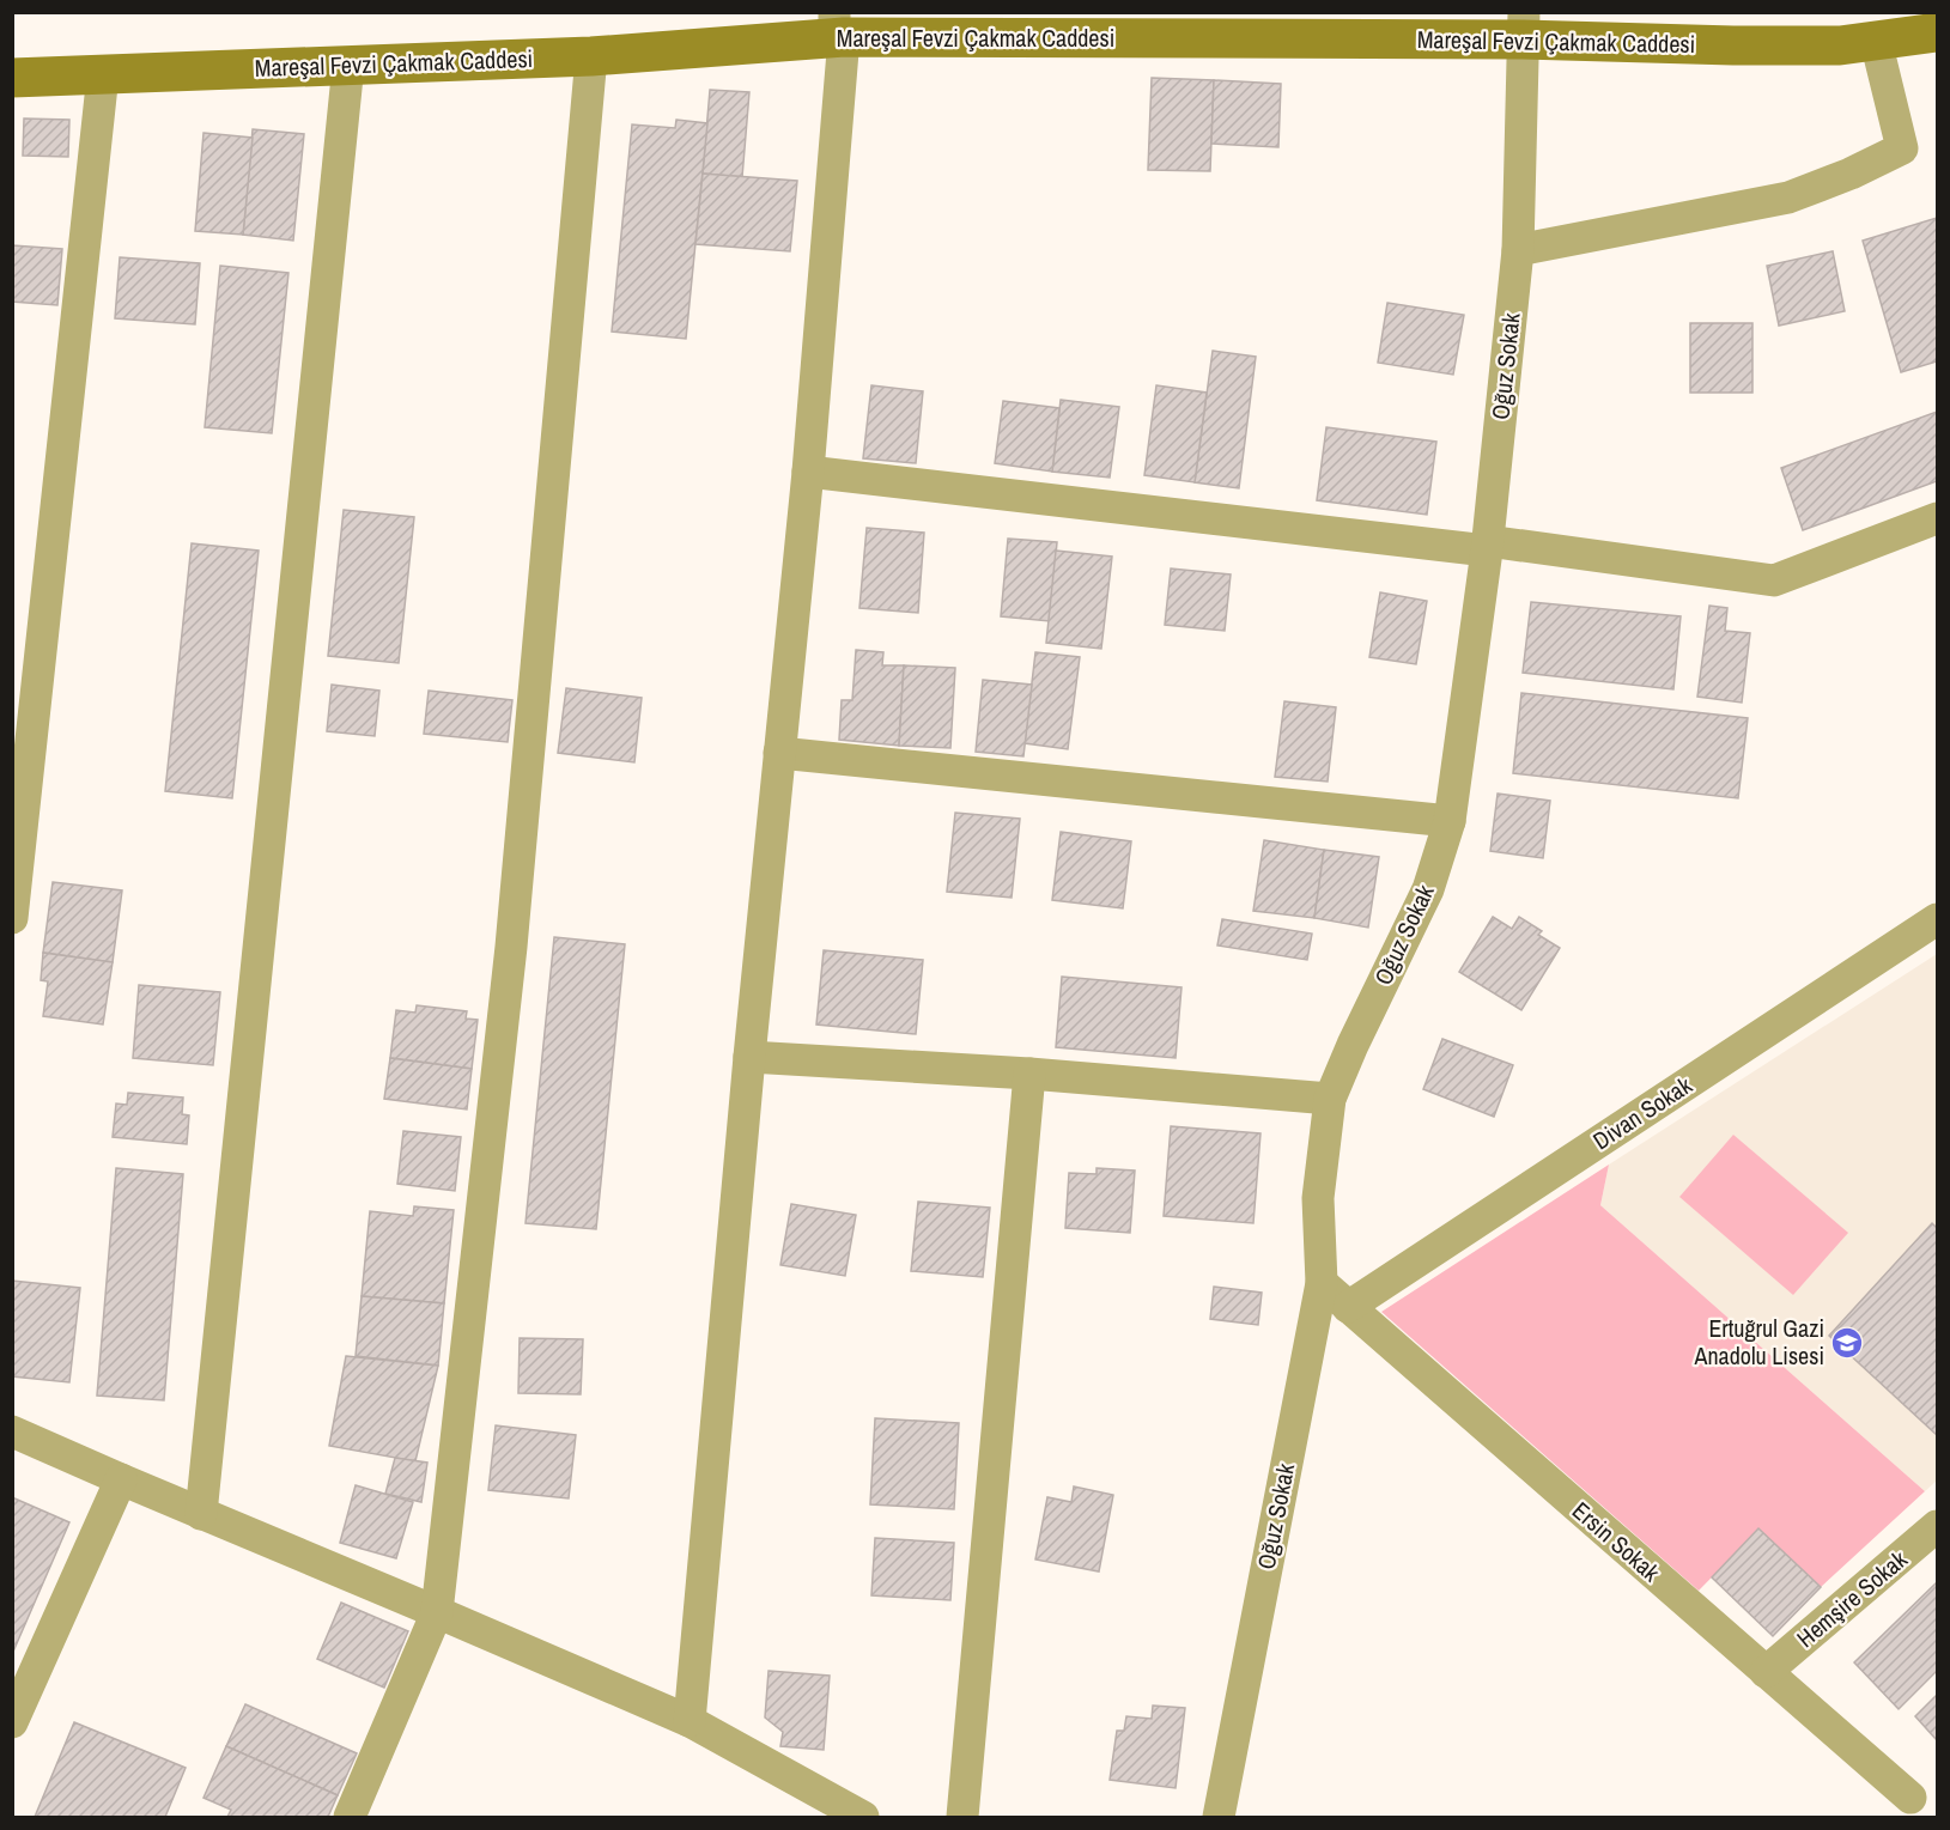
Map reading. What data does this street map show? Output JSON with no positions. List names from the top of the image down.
{
  "streets": {
    "street": [
      "Mareşal Fevzi Çakmak Caddesi",
      "Oğuz Sokak",
      "Divan Sokak",
      "Ersin Sokak",
      "Hemşire Sokak"
    ]
  },
  "crossings": [
    ["Mareşal Fevzi Çakmak Caddesi", "Oğuz Sokak"],
    ["Oğuz Sokak", "Ersin Sokak"],
    ["Divan Sokak", "Ersin Sokak"],
    ["Ersin Sokak", "Hemşire Sokak"]
  ],
  "places": {
    "school or university": ["Ertuğrul Gazi Anadolu Lisesi"]
  }
}
